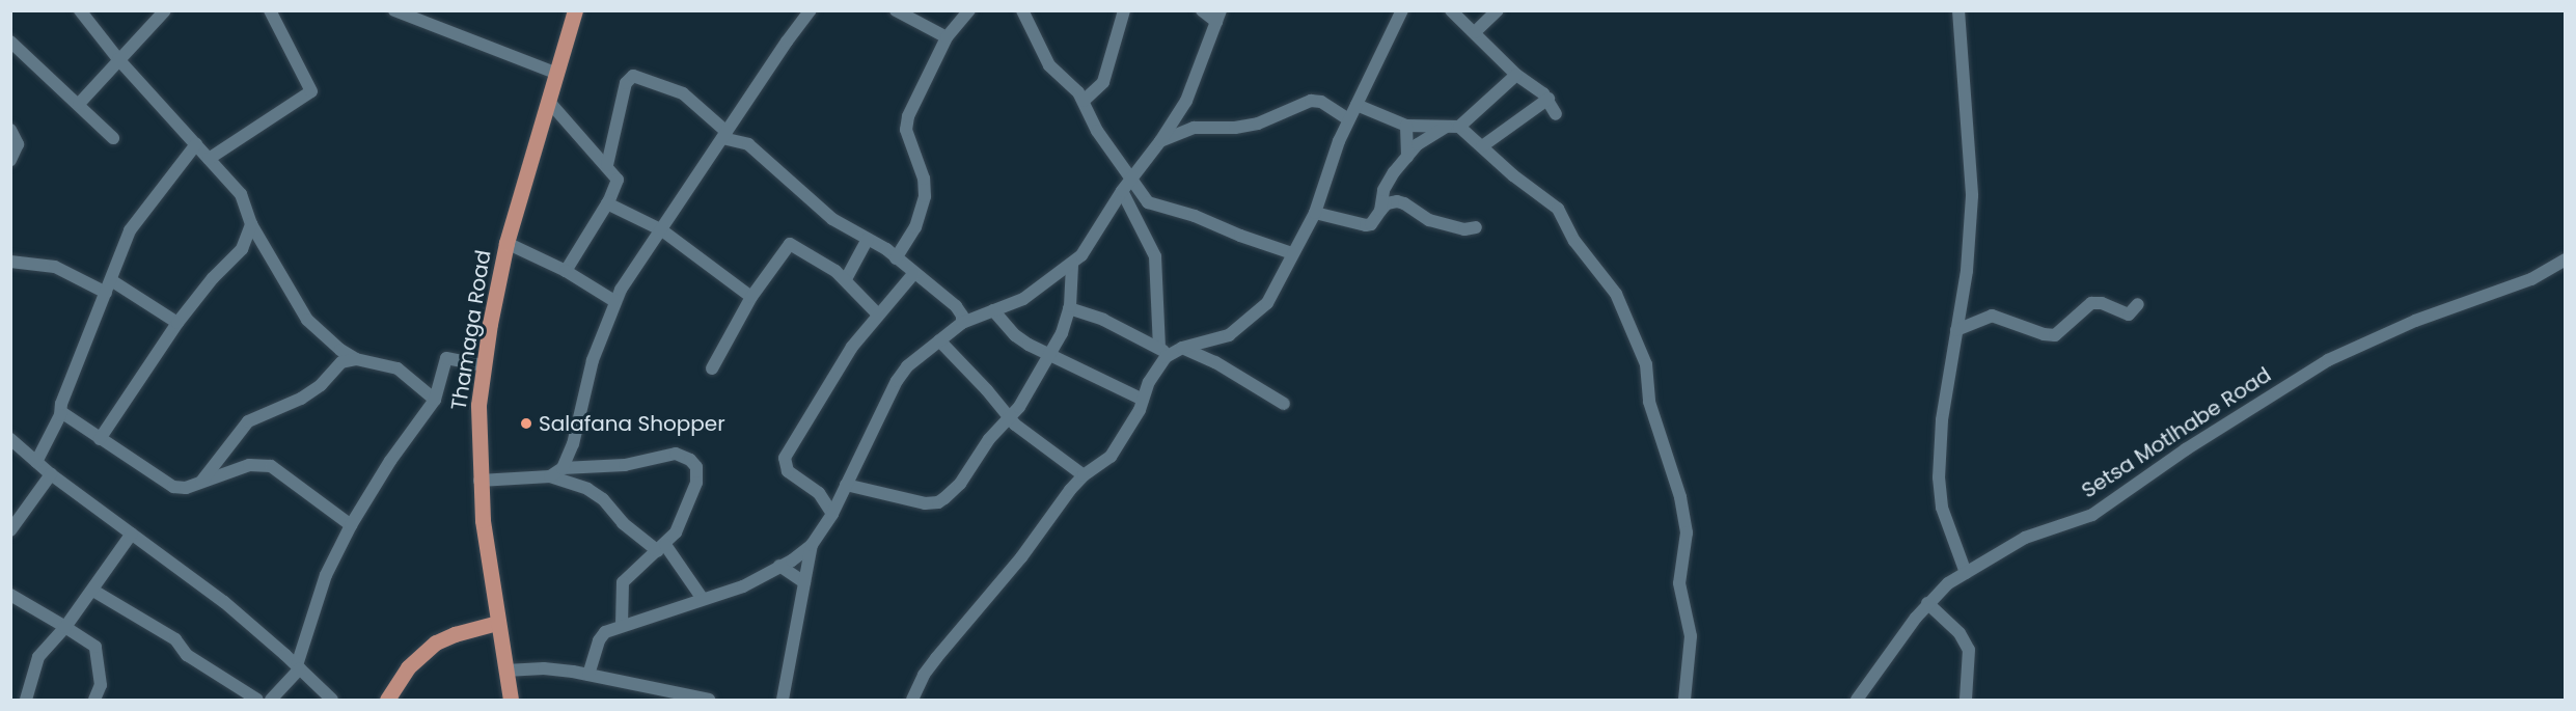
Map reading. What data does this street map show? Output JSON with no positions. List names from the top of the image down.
{
  "streets": {
    "main road": ["Thamaga Road"],
    "street": ["Setsa Motlhabe Road"]
  },
  "places": ["Salafana Shopper"]
}
